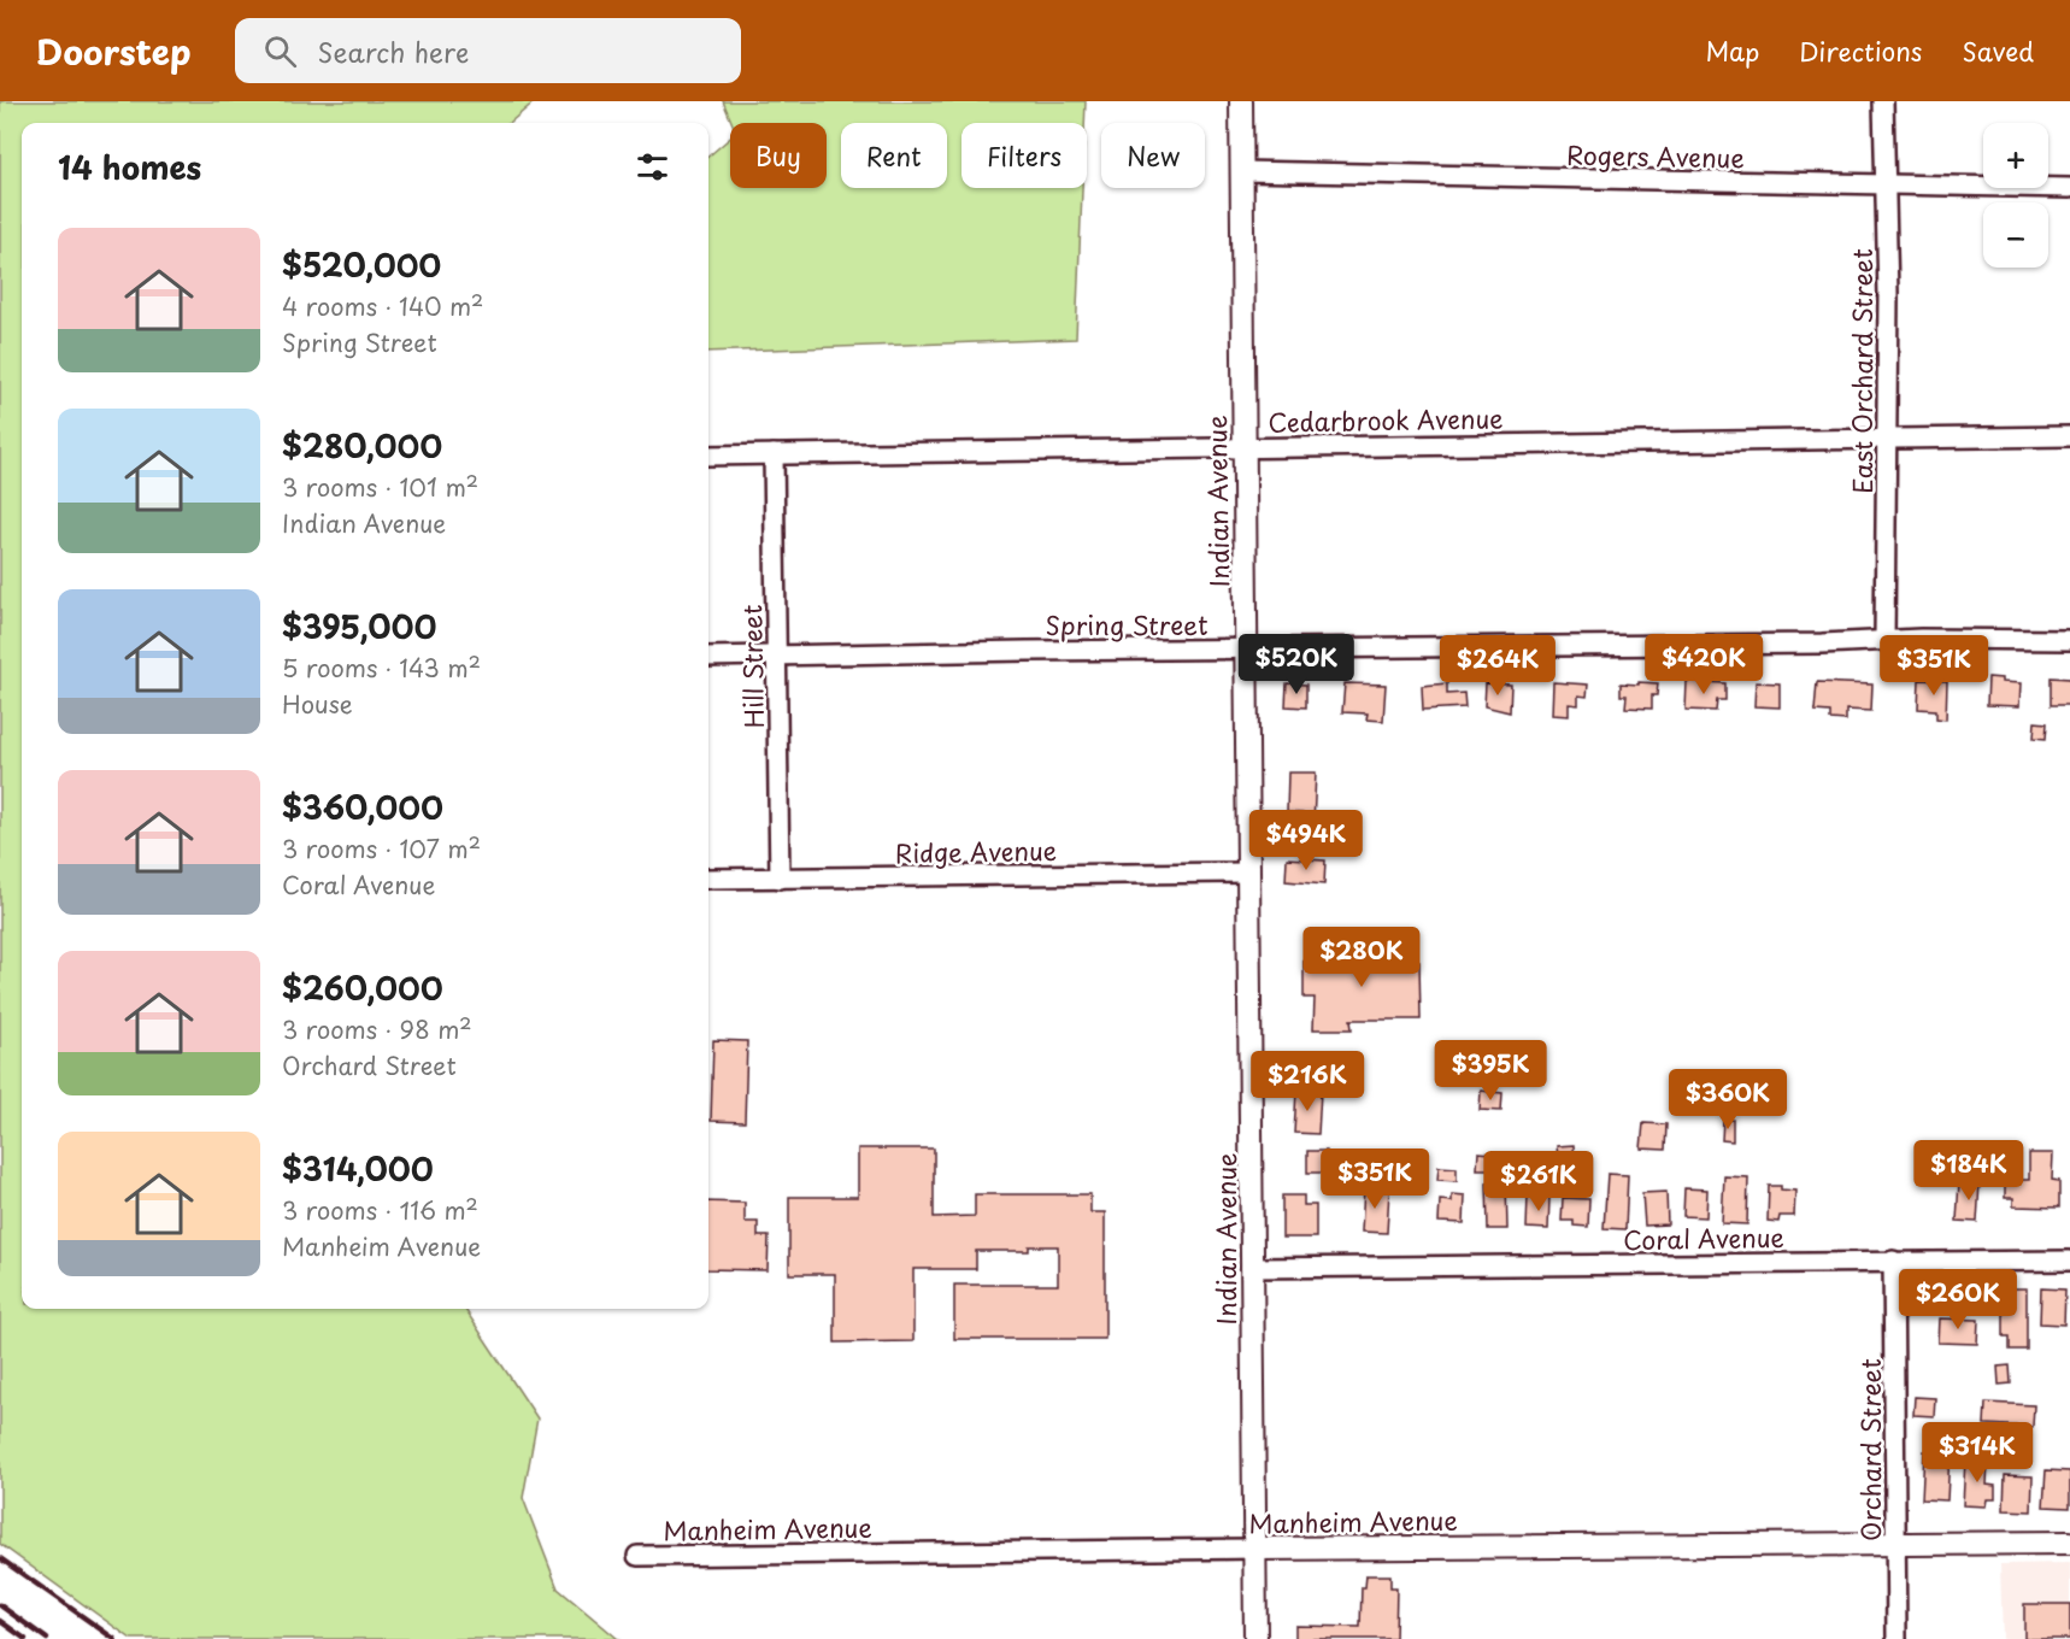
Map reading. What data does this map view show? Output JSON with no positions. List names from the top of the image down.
{
  "streets": {
    "street": [
      "Rogers Avenue",
      "East Orchard Street",
      "Cedarbrook Avenue",
      "Indian Avenue",
      "Spring Street",
      "Hill Street",
      "Ridge Avenue",
      "Coral Avenue",
      "Orchard Street",
      "Manheim Avenue"
    ]
  },
  "crossings": [
    ["Rogers Avenue", "East Orchard Street"],
    ["Rogers Avenue", "Indian Avenue"],
    ["East Orchard Street", "Cedarbrook Avenue"],
    ["East Orchard Street", "Spring Street"],
    ["Cedarbrook Avenue", "Indian Avenue"],
    ["Cedarbrook Avenue", "Hill Street"],
    ["Indian Avenue", "Spring Street"],
    ["Indian Avenue", "Ridge Avenue"],
    ["Indian Avenue", "Coral Avenue"],
    ["Indian Avenue", "Manheim Avenue"],
    ["Spring Street", "Hill Street"],
    ["Hill Street", "Ridge Avenue"],
    ["Coral Avenue", "Orchard Street"],
    ["Orchard Street", "Manheim Avenue"]
  ],
  "page": {
    "header": "Doorstep",
    "search": "Search here",
    "nav": ["Map", "Directions", "Saved"],
    "map_buttons": ["+", "−"],
    "chip": [
      "Buy",
      "Rent",
      "Filters",
      "New"
    ],
    "heading": "14 homes",
    "list": [
      {
        "name": "$520,000",
        "note": "4 rooms · 140 m² · Spring Street"
      },
      {
        "name": "$280,000",
        "note": "3 rooms · 101 m² · Indian Avenue"
      },
      {
        "name": "$395,000",
        "note": "5 rooms · 143 m² · House"
      },
      {
        "name": "$360,000",
        "note": "3 rooms · 107 m² · Coral Avenue"
      },
      {
        "name": "$260,000",
        "note": "3 rooms · 98 m² · Orchard Street"
      },
      {
        "name": "$314,000",
        "note": "3 rooms · 116 m² · Manheim Avenue"
      }
    ],
    "price": [
      "$520K",
      "$420K",
      "$264K",
      "$351K",
      "$494K",
      "$280K",
      "$395K",
      "$216K",
      "$360K",
      "$184K",
      "$351K",
      "$261K",
      "$260K",
      "$314K"
    ]
  }
}
